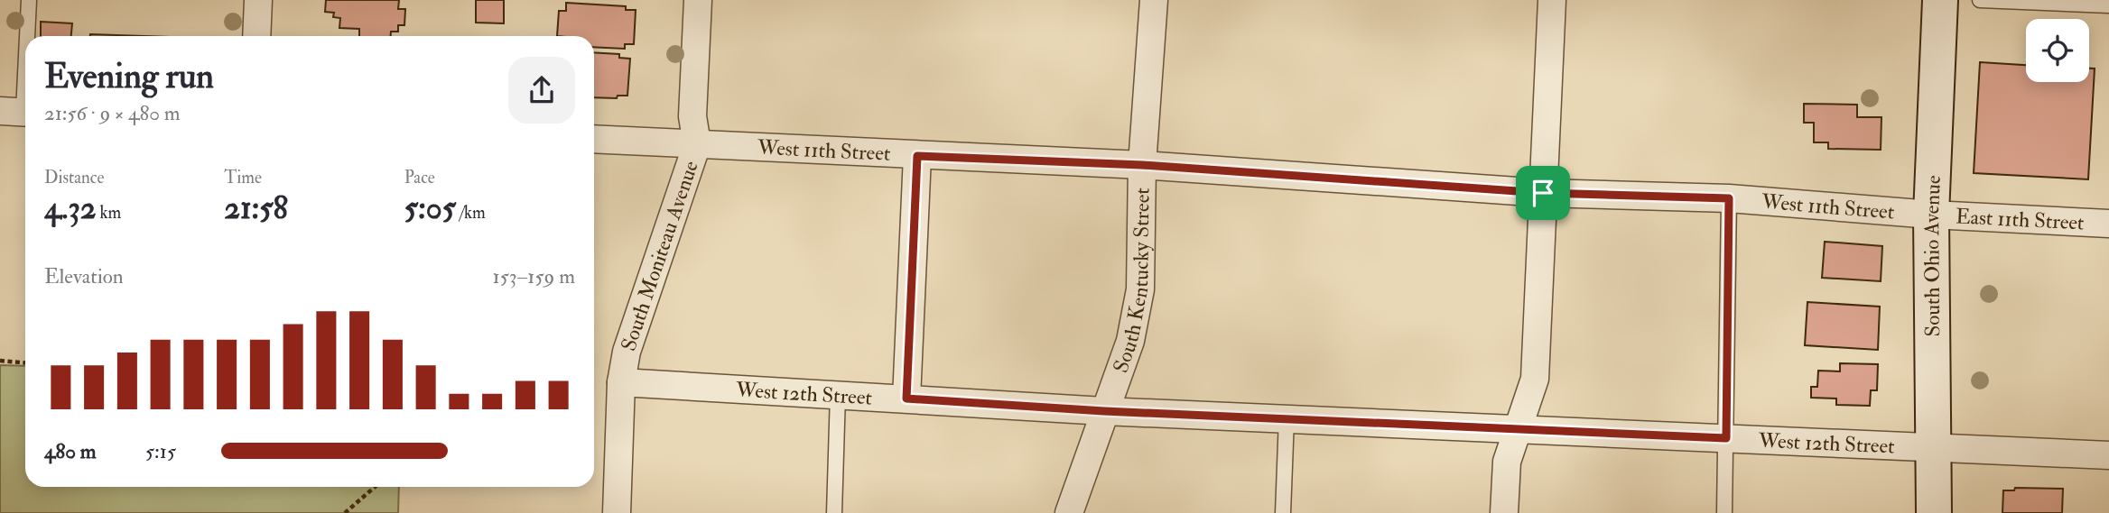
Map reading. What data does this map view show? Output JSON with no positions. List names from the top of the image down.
{
  "streets": {
    "main road": ["South Ohio Avenue"],
    "street": [
      "West 11th Street",
      "East 11th Street",
      "South Moniteau Avenue",
      "South Kentucky Street",
      "West 12th Street"
    ]
  },
  "crossings": [
    ["West 11th Street", "East 11th Street"],
    ["West 11th Street", "South Moniteau Avenue"],
    ["West 11th Street", "South Ohio Avenue"],
    ["West 11th Street", "South Kentucky Street"],
    ["East 11th Street", "South Ohio Avenue"],
    ["South Moniteau Avenue", "West 12th Street"],
    ["South Ohio Avenue", "West 12th Street"],
    ["South Kentucky Street", "West 12th Street"]
  ],
  "page": {
    "heading": ["Evening run", "21:56 · 9 × 480 m"],
    "stats": [
      ["Distance", "4.32 km"],
      ["Time", "21:58"],
      ["Pace", "5:05 /km"]
    ],
    "chart": ["Elevation", "153–159 m"],
    "list": [
      {
        "name": "480 m",
        "note": "5:15"
      }
    ]
  }
}
